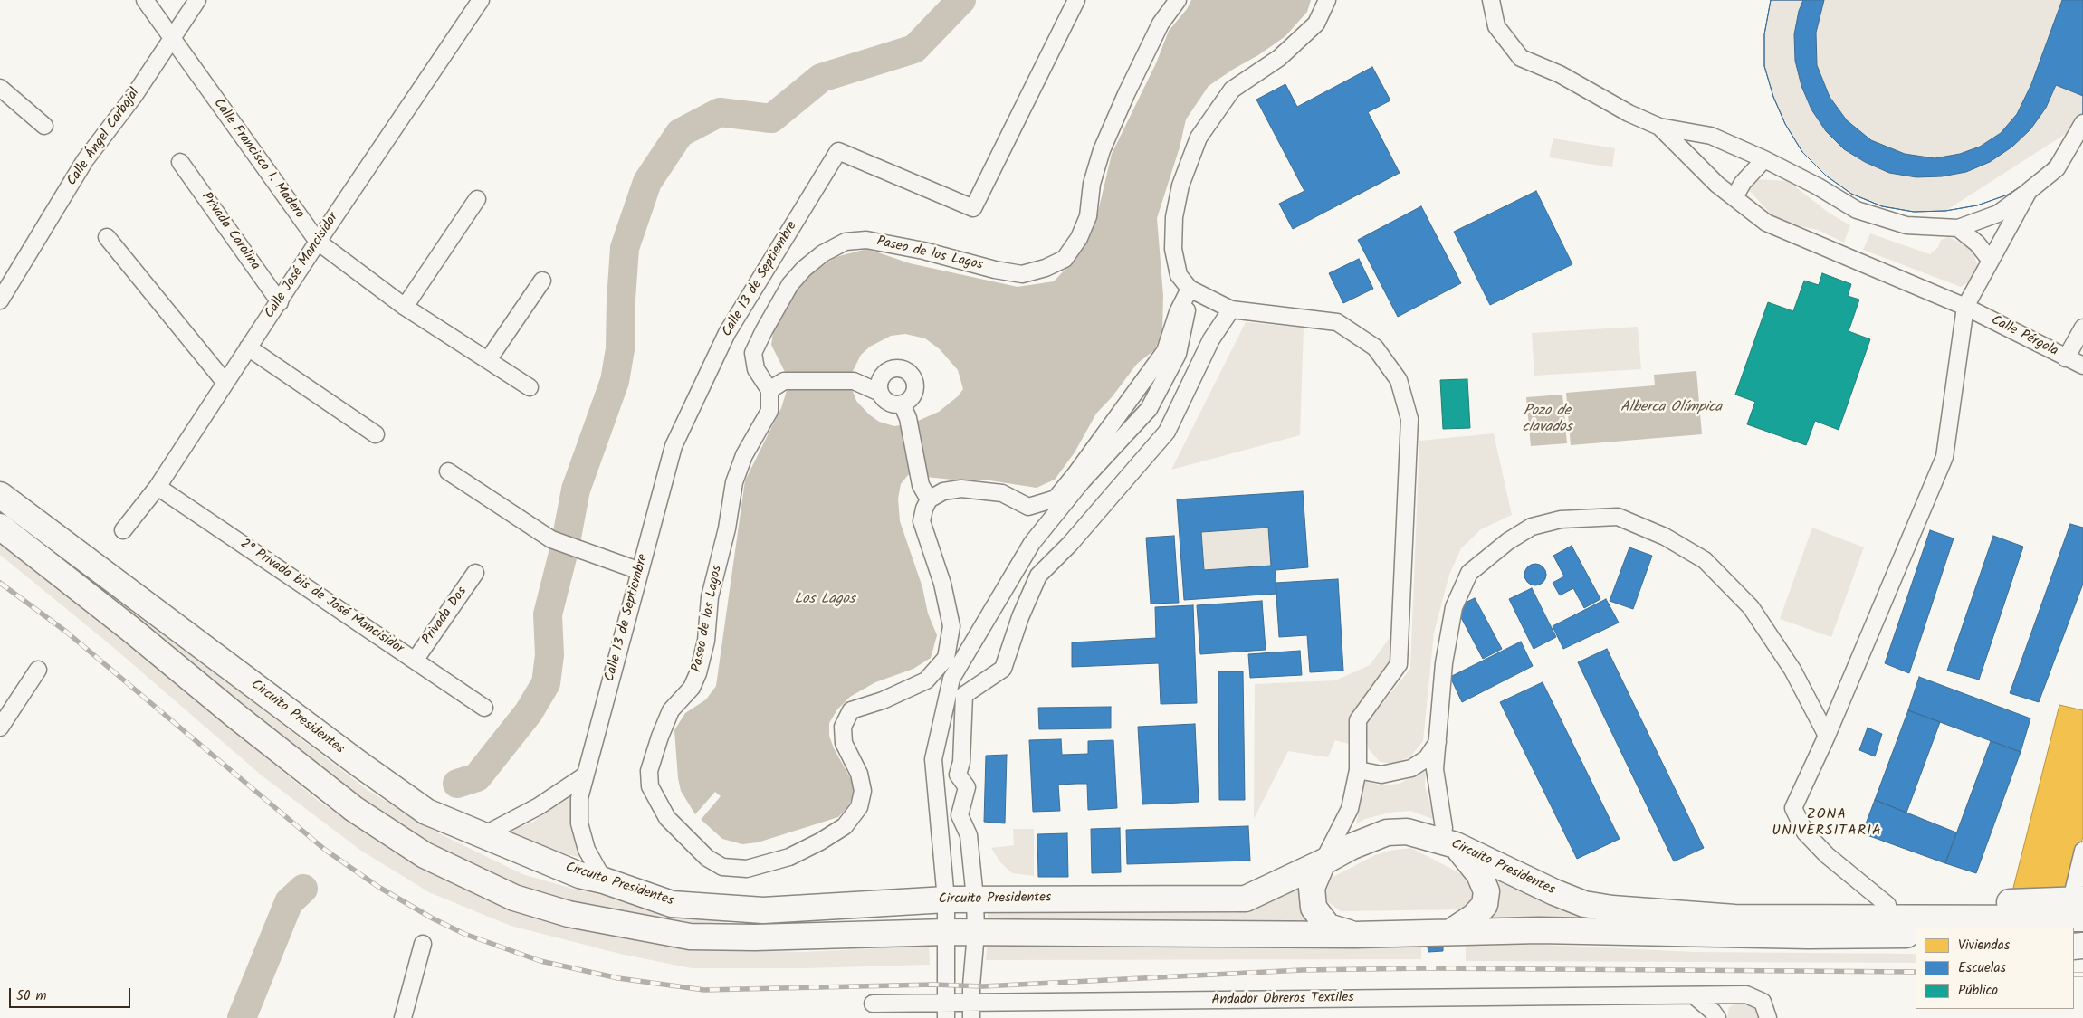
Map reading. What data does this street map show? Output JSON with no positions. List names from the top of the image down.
{
  "streets": {
    "main road": ["Circuito Presidentes"],
    "street": [
      "Calle Ángel Carbajal",
      "Calle Francisco I. Madero",
      "Privada Carolina",
      "Paseo de los Lagos",
      "Calle José Mancisidor",
      "Calle 13 de Septiembre",
      "Calle Pérgola",
      "2° Privada bis de José Mancisidor",
      "Privada Dos",
      "Andador Obreros Textiles"
    ]
  },
  "crossings": [
    ["Calle Ángel Carbajal", "Calle Francisco I. Madero"],
    ["Calle Francisco I. Madero", "Calle José Mancisidor"],
    ["Privada Carolina", "Calle José Mancisidor"],
    ["Calle José Mancisidor", "2° Privada bis de José Mancisidor"],
    ["Calle 13 de Septiembre", "Circuito Presidentes"],
    ["2° Privada bis de José Mancisidor", "Privada Dos"]
  ],
  "districts": ["ZONA UNIVERSITARIA"],
  "water": ["Alberca Olímpica", "Pozo de clavados", "Los Lagos"],
  "legend": ["Viviendas", "Escuelas", "Público"],
  "scale_bar": "50 m"
}
